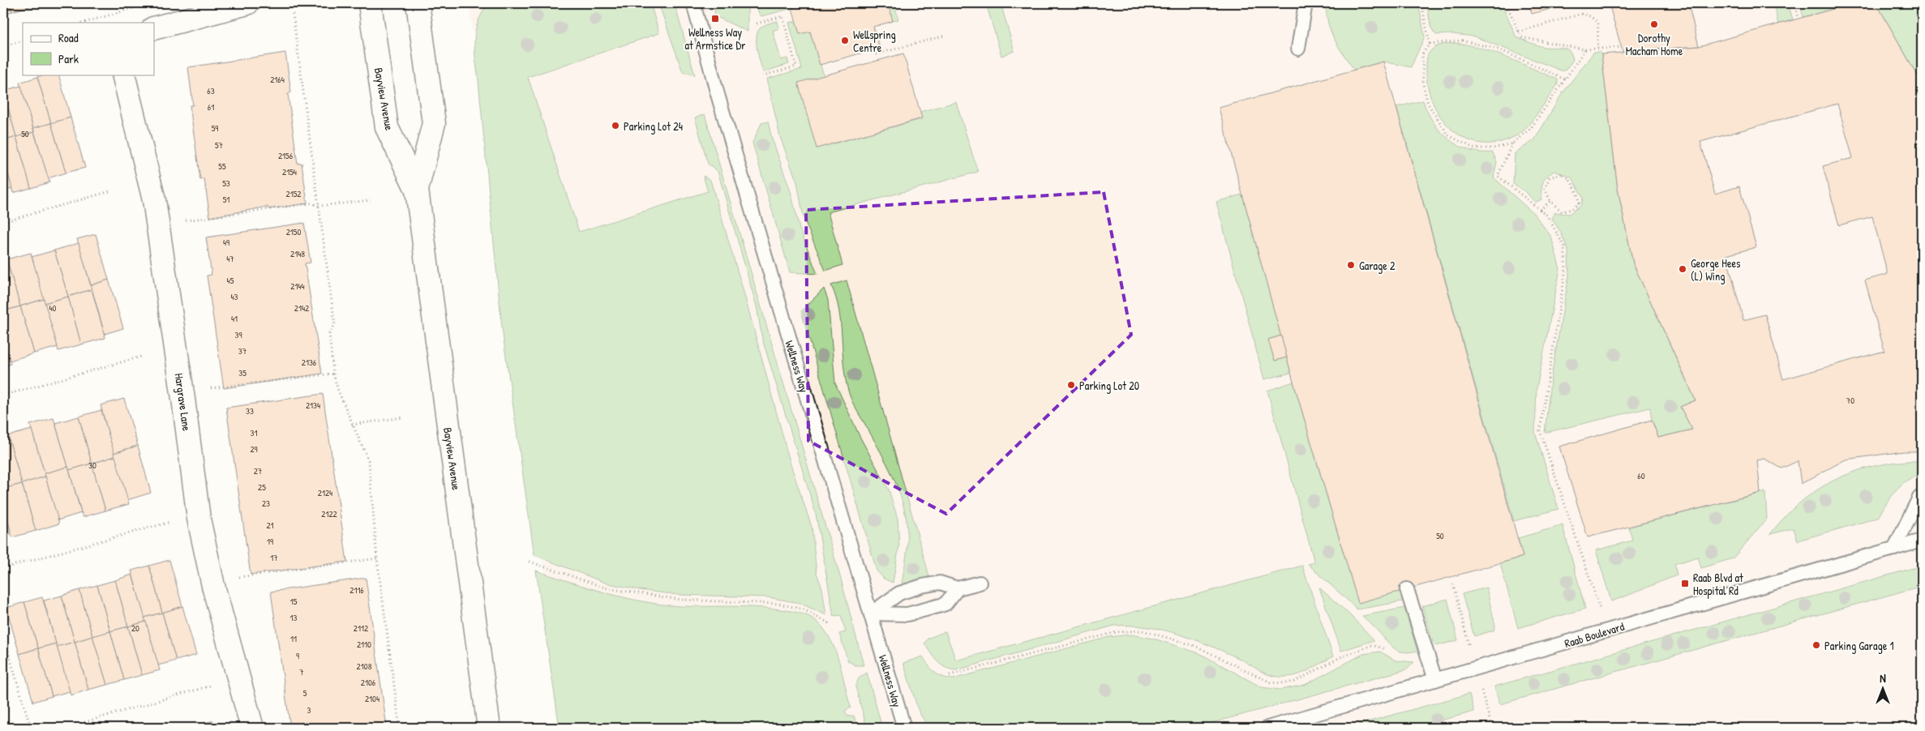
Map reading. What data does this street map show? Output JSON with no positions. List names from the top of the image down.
{
  "streets": {
    "main road": ["Bayview Avenue", "Hargrave Lane"],
    "lane": ["Wellness Way", "Raab Boulevard"]
  },
  "places": {
    "transit": ["Wellness Way at Armstice Dr", "Raab Blvd at Hospital Rd"],
    "other": [
      "Dorothy Macham Home",
      "Wellspring Centre",
      "Parking Lot 24",
      "Garage 2",
      "George Hees (L) Wing",
      "Parking Lot 20",
      "Parking Garage 1"
    ]
  },
  "house_numbers": [
    "2164",
    "63",
    "61",
    "59",
    "50",
    "57",
    "2156",
    "55",
    "2154",
    "53",
    "2152",
    "51",
    "2150",
    "49",
    "2148",
    "47",
    "45",
    "2144",
    "43",
    "40",
    "2142",
    "41",
    "39",
    "37",
    "2136",
    "35",
    "70",
    "2134",
    "33",
    "31",
    "29",
    "30",
    "27",
    "60",
    "25",
    "2124",
    "23",
    "2122",
    "21",
    "50",
    "19",
    "17",
    "2116",
    "15",
    "13",
    "20",
    "2112",
    "11",
    "2110",
    "9",
    "2108",
    "7",
    "2106",
    "5",
    "2104",
    "3"
  ],
  "legend": ["Road", "Park"],
  "north": "top"
}
